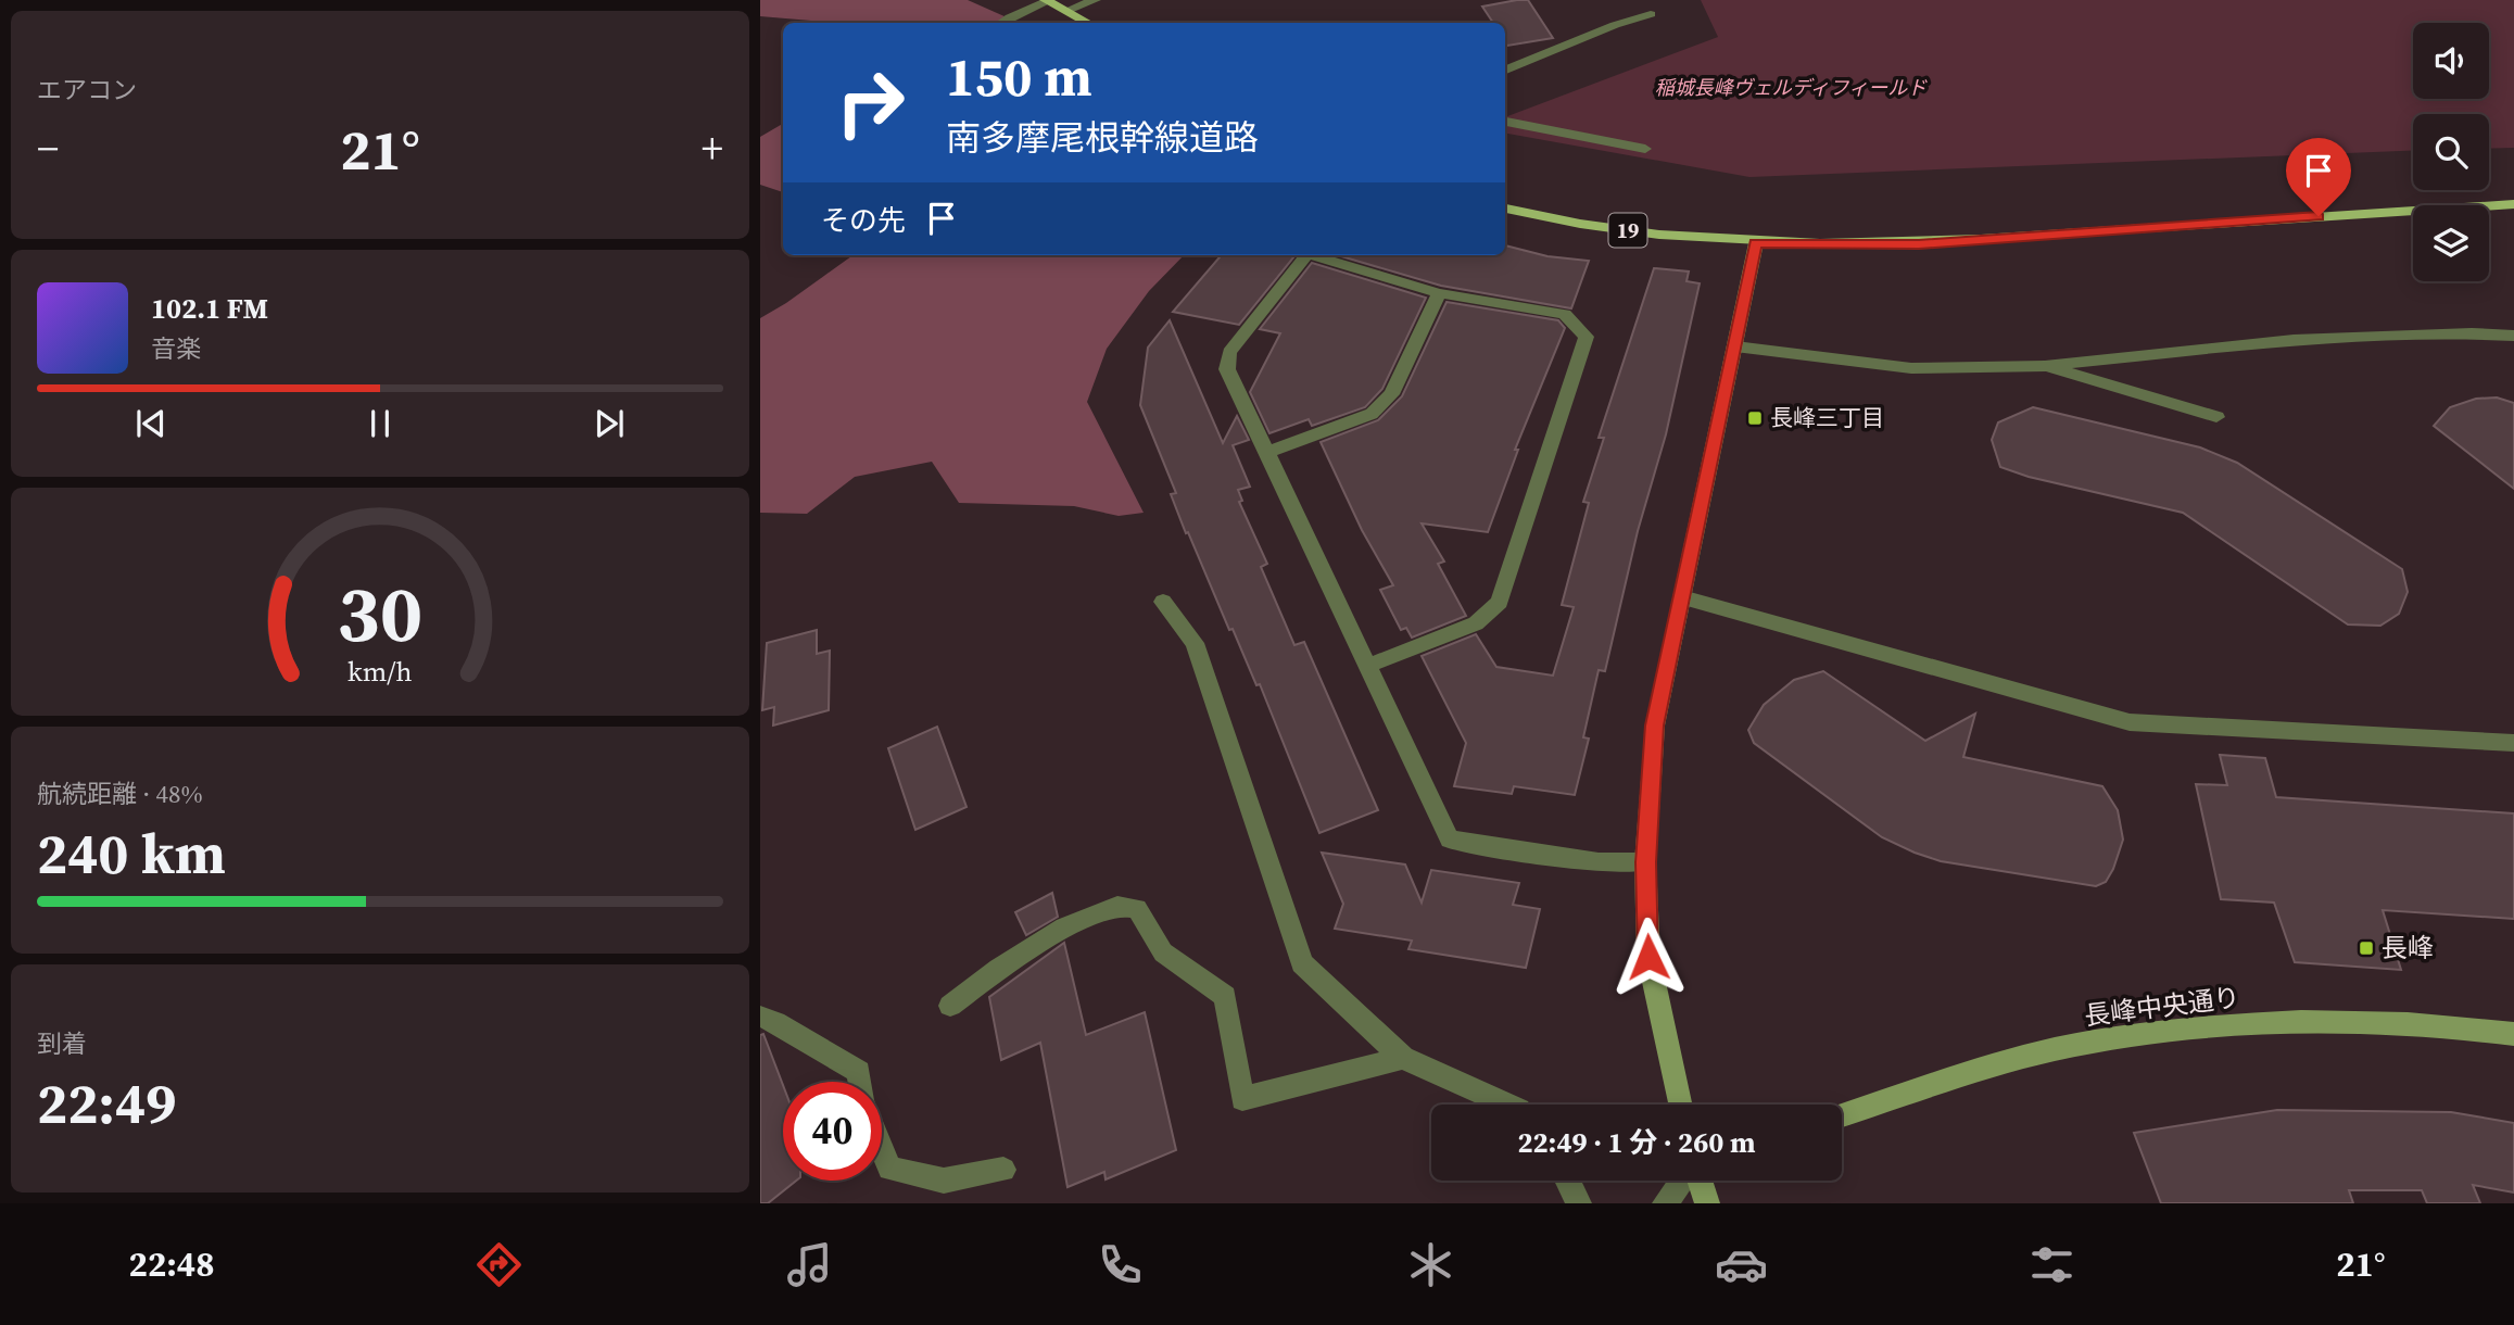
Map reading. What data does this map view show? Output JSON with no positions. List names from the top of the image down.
{
  "streets": {
    "main road": ["19"],
    "street": ["長峰中央通り"]
  },
  "parks": ["稲城長峰ヴェルディフィールド"],
  "places": {
    "transit": ["長峰三丁目", "長峰"]
  },
  "page": {
    "tile": [
      "エアコン",
      ["航続距離 · 48%", "240 km"],
      ["到着", "22:49"]
    ],
    "turn": ["150 m", "南多摩尾根幹線道路"],
    "heat": ["−", "21°", "+"],
    "then": "その先",
    "song": ["102.1 FM", "音楽"],
    "limit": "40",
    "trip": "22:49 · 1 分 · 260 m",
    "tabs": ["22:48", "21°"],
    "gauge": ["30", "km/h"]
  }
}
